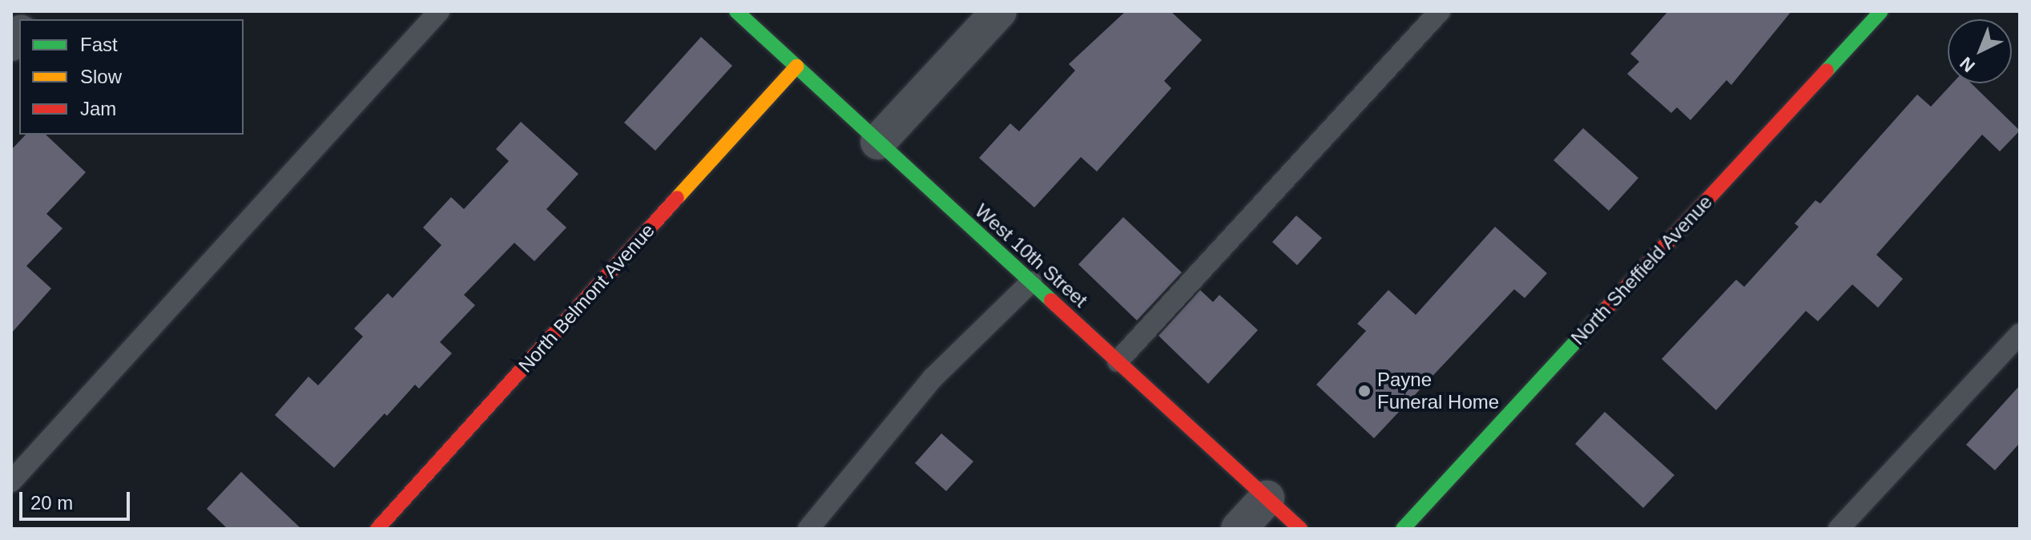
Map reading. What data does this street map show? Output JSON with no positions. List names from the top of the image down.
{
  "streets": {
    "street": ["West 10th Street", "North Sheffield Avenue", "North Belmont Avenue"]
  },
  "crossings": [
    ["West 10th Street", "North Belmont Avenue"]
  ],
  "places": ["Payne Funeral Home"],
  "legend": ["Fast", "Slow", "Jam"],
  "scale_bar": "20 m",
  "north": "bottom left"
}
